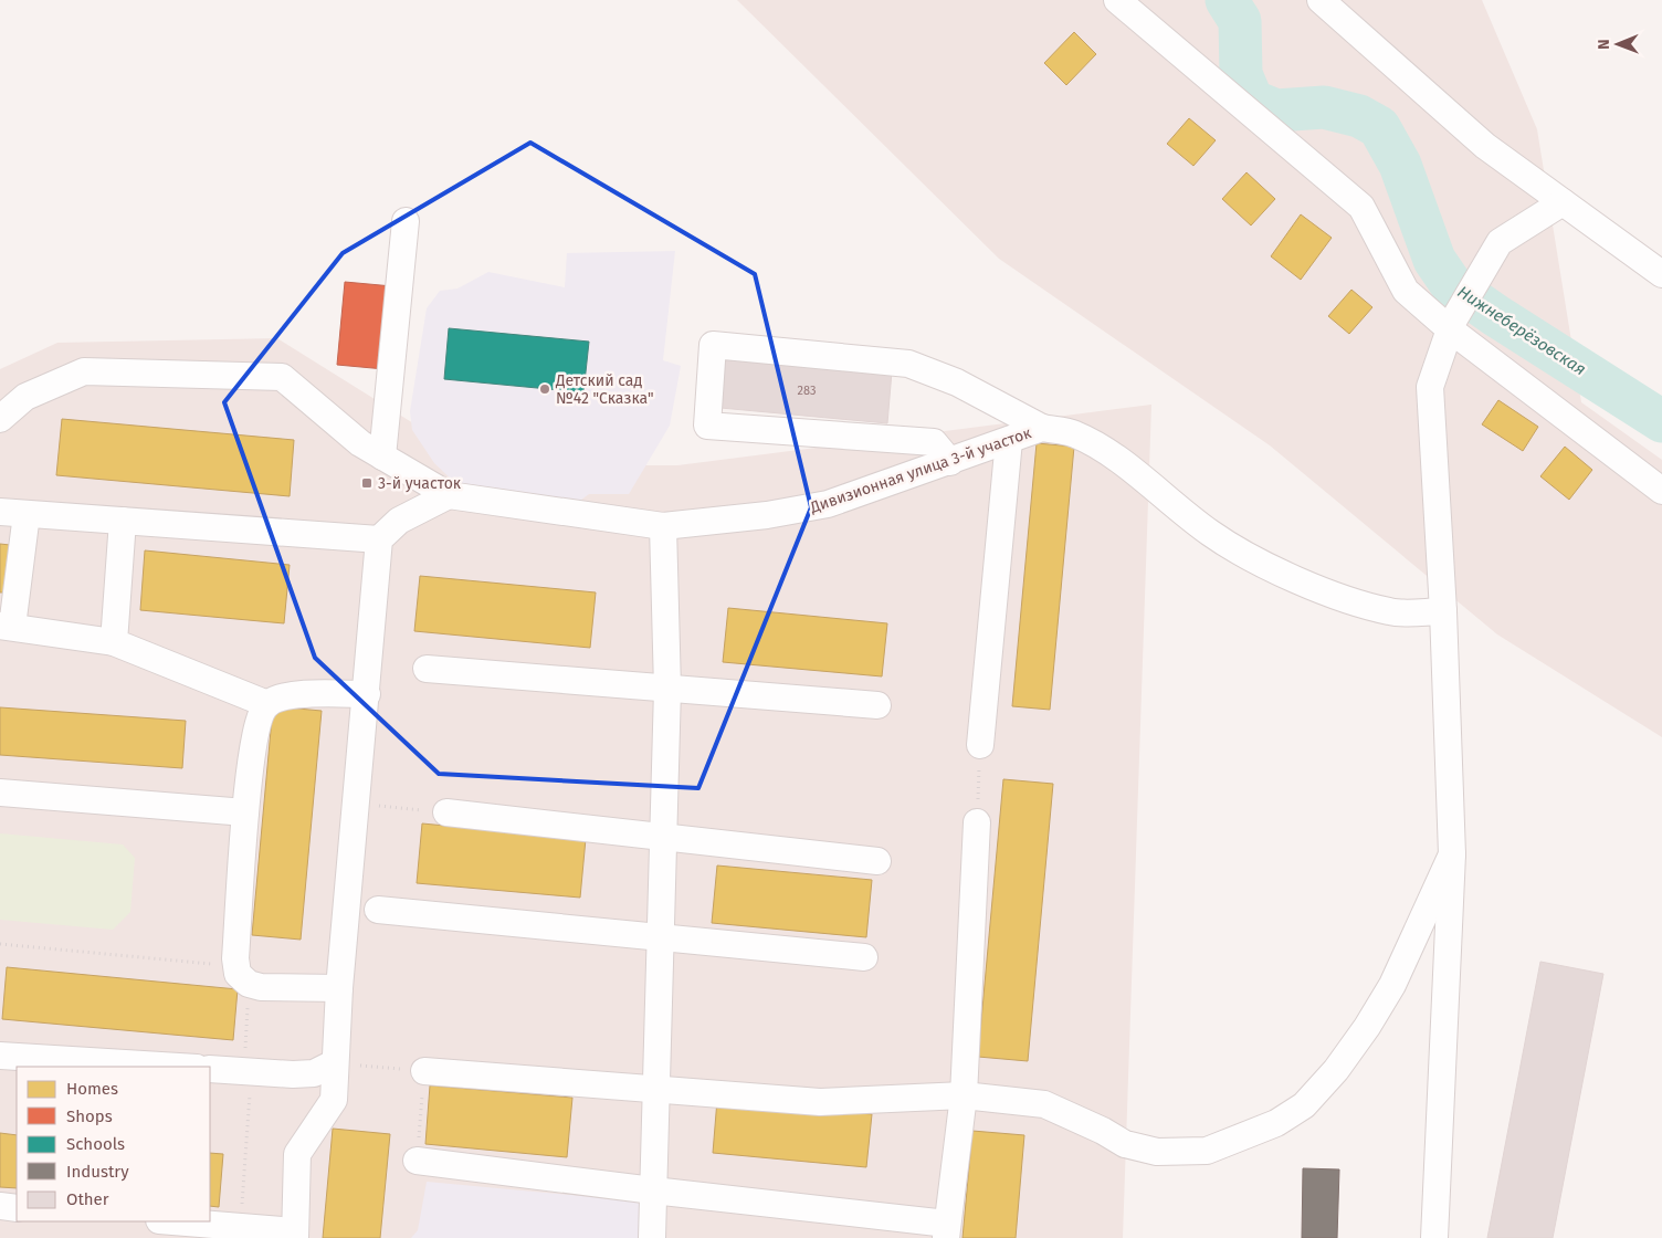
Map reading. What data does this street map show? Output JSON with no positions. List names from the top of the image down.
{
  "streets": {
    "street": ["Дивизионная улица 3-й участок"]
  },
  "water": ["Нижнеберёзовская"],
  "places": {
    "other": ["Детский сад №42 \"Сказка\""],
    "transit": ["3-й участок"]
  },
  "house_numbers": ["283"],
  "legend": [
    "Homes",
    "Shops",
    "Schools",
    "Industry",
    "Other"
  ],
  "north": "left"
}
